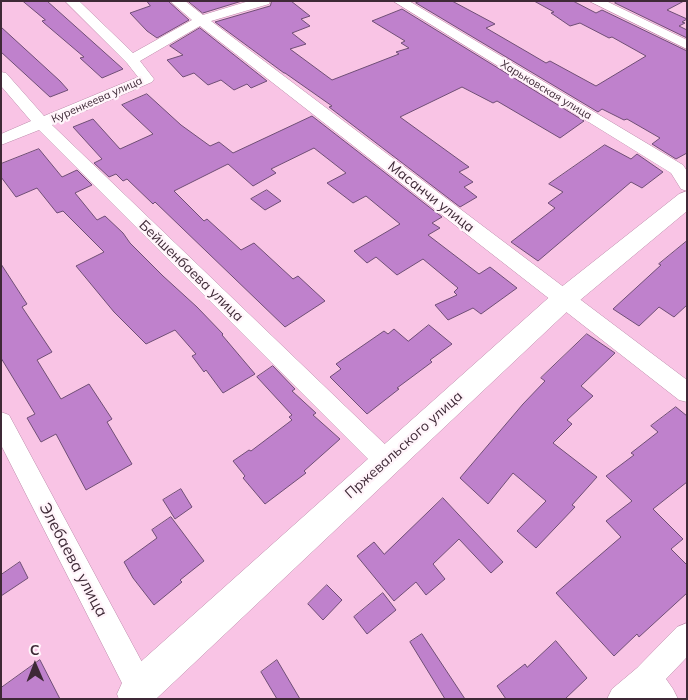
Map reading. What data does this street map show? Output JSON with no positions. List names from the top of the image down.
{
  "streets": {
    "main road": ["Пржевальского улица"],
    "street": [
      "Харьковская улица",
      "Куренкеева улица",
      "Масанчи улица",
      "Бейшенбаева улица",
      "Элебаева улица"
    ]
  },
  "crossings": [
    ["Куренкеева улица", "Масанчи улица"],
    ["Куренкеева улица", "Бейшенбаева улица"],
    ["Масанчи улица", "Пржевальского улица"],
    ["Бейшенбаева улица", "Пржевальского улица"],
    ["Пржевальского улица", "Элебаева улица"]
  ],
  "north": "top"
}
